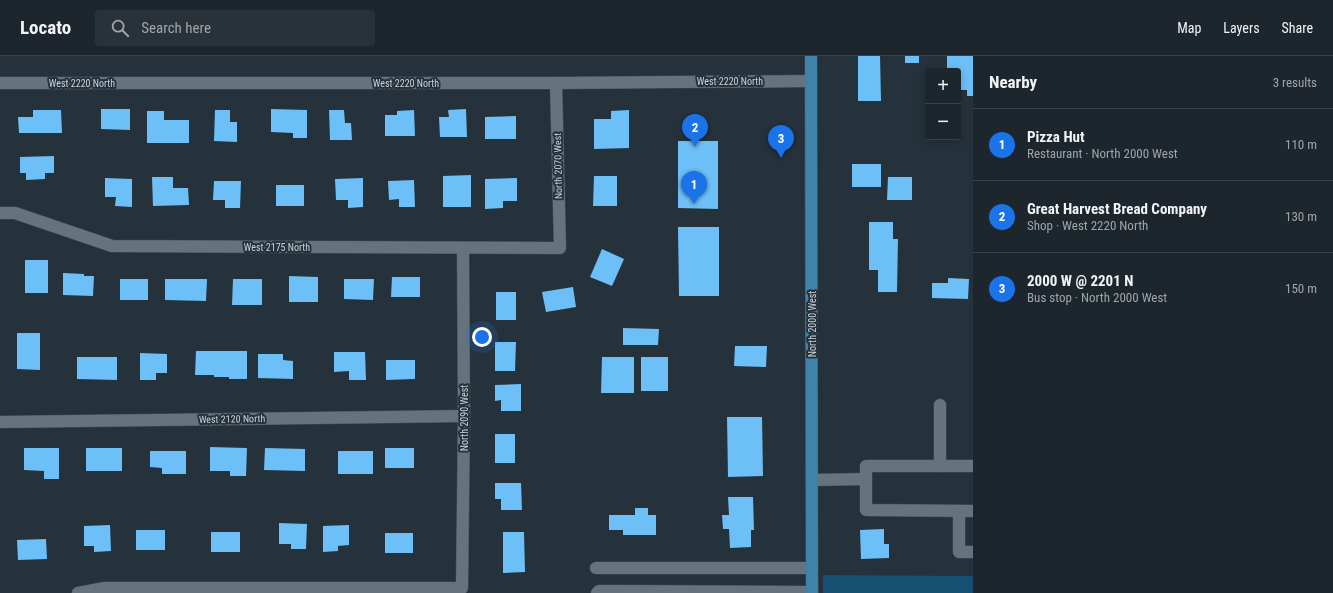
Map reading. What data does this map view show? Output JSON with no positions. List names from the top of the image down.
{
  "streets": {
    "main road": ["North 2000 West"],
    "street": [
      "West 2220 North",
      "North 2070 West",
      "West 2175 North",
      "North 2090 West",
      "West 2120 North"
    ]
  },
  "crossings": [
    ["West 2220 North", "North 2070 West"],
    ["West 2220 North", "North 2000 West"],
    ["North 2070 West", "West 2175 North"],
    ["West 2175 North", "North 2090 West"],
    ["North 2090 West", "West 2120 North"]
  ],
  "page": {
    "header": "Locato",
    "search": "Search here",
    "nav": ["Map", "Layers", "Share"],
    "heading": ["Nearby", "3 results"],
    "map_buttons": ["+", "−"],
    "list": [
      {
        "mark": "1",
        "name": "Pizza Hut",
        "note": "Restaurant · North 2000 West",
        "value": "110 m"
      },
      {
        "mark": "2",
        "name": "Great Harvest Bread Company",
        "note": "Shop · West 2220 North",
        "value": "130 m"
      },
      {
        "mark": "3",
        "name": "2000 W @ 2201 N",
        "note": "Bus stop · North 2000 West",
        "value": "150 m"
      }
    ],
    "pins": ["2", "3", "1"]
  }
}
